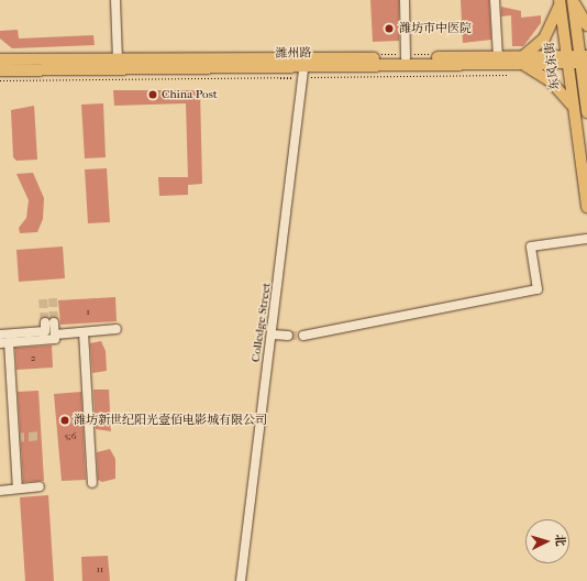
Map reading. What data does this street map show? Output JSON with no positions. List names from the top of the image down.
{
  "streets": {
    "main road": ["潍州路", "东风东街"],
    "street": ["Colledge Street"]
  },
  "crossings": [
    ["潍州路", "东风东街"],
    ["潍州路", "Colledge Street"]
  ],
  "places": ["潍坊市中医院", "China Post", "潍坊新世纪阳光壹佰电影城有限公司"],
  "house_numbers": [
    "1",
    "2",
    "5;6",
    "11"
  ],
  "north": "right"
}
